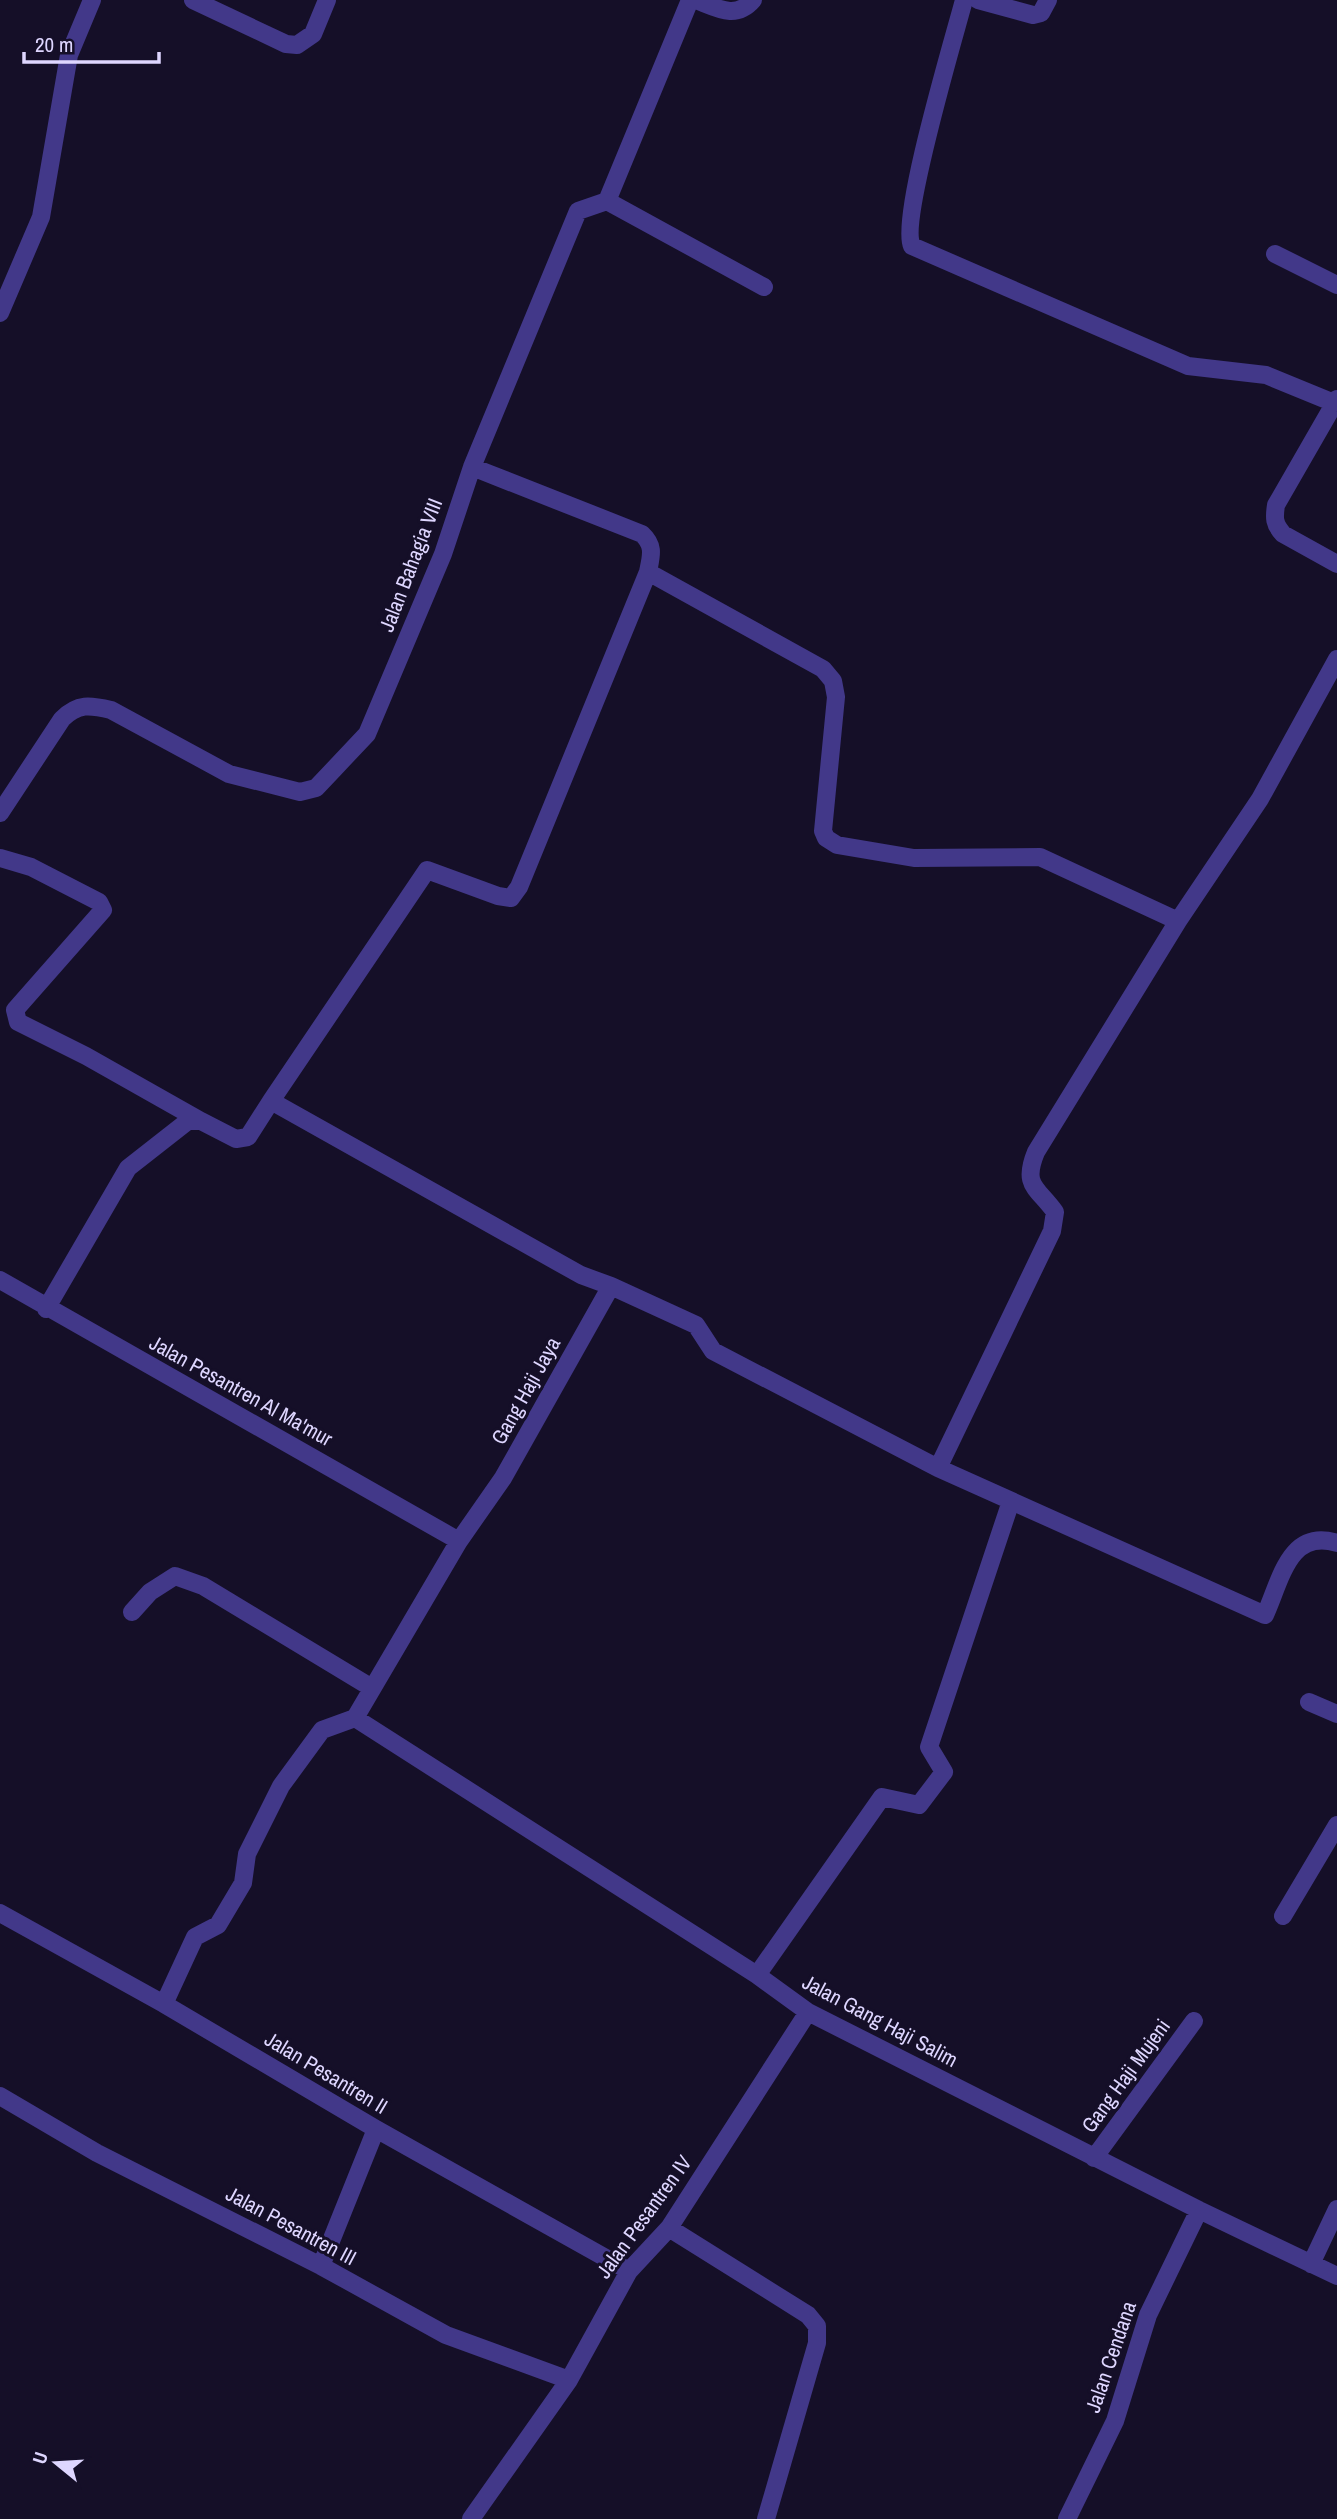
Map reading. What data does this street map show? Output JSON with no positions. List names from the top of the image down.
{
  "streets": {
    "street": [
      "Jalan Bahagia VIII",
      "Jalan Pesantren Al Ma'mur",
      "Gang Haji Jaya",
      "Jalan Gang Haji Salim",
      "Jalan Pesantren II",
      "Gang Haji Mujeni",
      "Jalan Pesantren IV",
      "Jalan Pesantren III",
      "Jalan Cendana"
    ]
  },
  "crossings": [
    ["Jalan Pesantren Al Ma'mur", "Gang Haji Jaya"],
    ["Gang Haji Jaya", "Jalan Gang Haji Salim"],
    ["Jalan Gang Haji Salim", "Gang Haji Mujeni"],
    ["Jalan Gang Haji Salim", "Jalan Pesantren IV"],
    ["Jalan Gang Haji Salim", "Jalan Cendana"],
    ["Jalan Pesantren II", "Jalan Pesantren IV"],
    ["Jalan Pesantren IV", "Jalan Pesantren III"]
  ],
  "scale_bar": "20 m",
  "north": "left"
}
